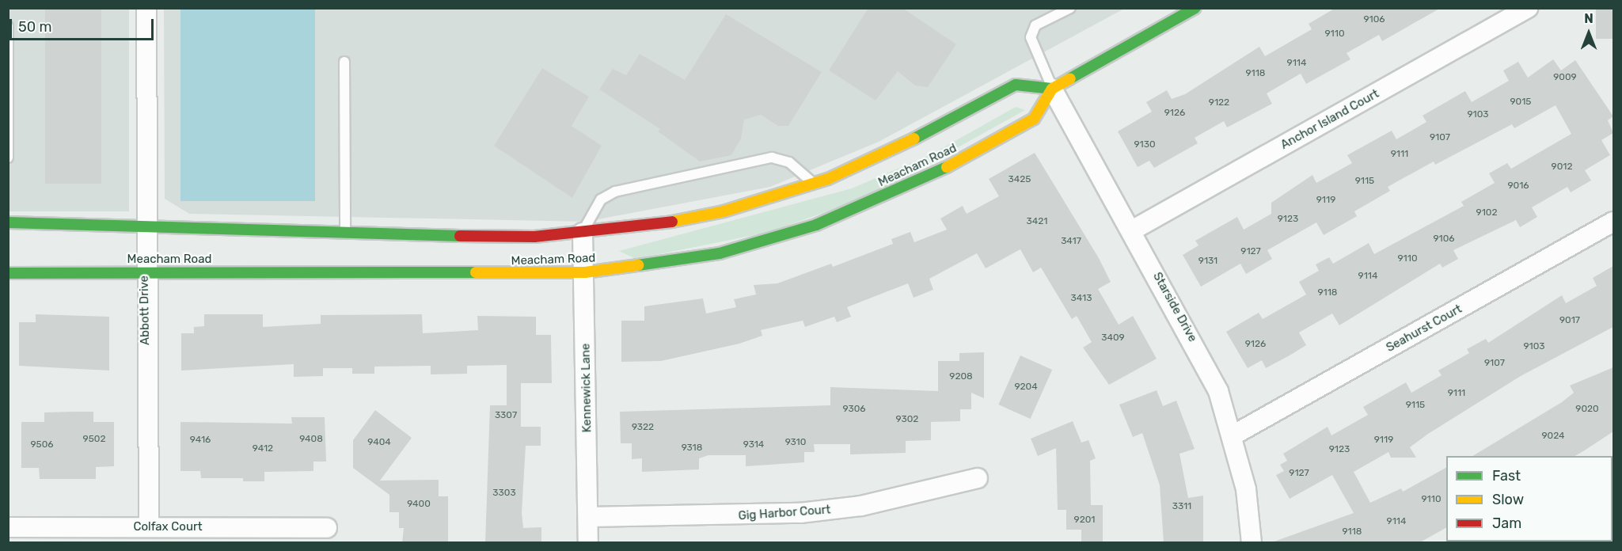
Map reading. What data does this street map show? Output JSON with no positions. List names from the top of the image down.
{
  "streets": {
    "street": [
      "Anchor Island Court",
      "Meacham Road",
      "Starside Drive",
      "Abbott Drive",
      "Seahurst Court",
      "Kennewick Lane",
      "Gig Harbor Court",
      "Colfax Court"
    ]
  },
  "crossings": [
    ["Anchor Island Court", "Starside Drive"],
    ["Meacham Road", "Starside Drive"],
    ["Meacham Road", "Abbott Drive"],
    ["Meacham Road", "Kennewick Lane"],
    ["Starside Drive", "Seahurst Court"],
    ["Abbott Drive", "Colfax Court"],
    ["Kennewick Lane", "Gig Harbor Court"]
  ],
  "house_numbers": [
    "9106",
    "9110",
    "9114",
    "9118",
    "9009",
    "9015",
    "9122",
    "9126",
    "9103",
    "9107",
    "9130",
    "9111",
    "9012",
    "3425",
    "9115",
    "9016",
    "9119",
    "9102",
    "9123",
    "3421",
    "9106",
    "3417",
    "9127",
    "9110",
    "9131",
    "9114",
    "9118",
    "3413",
    "9017",
    "3409",
    "9126",
    "9103",
    "9107",
    "9208",
    "9204",
    "9111",
    "9115",
    "9306",
    "9020",
    "3307",
    "9302",
    "9322",
    "9024",
    "9502",
    "9408",
    "9416",
    "9119",
    "9404",
    "9310",
    "9506",
    "9314",
    "9318",
    "9412",
    "9123",
    "9127",
    "3303",
    "9110",
    "9400",
    "3311",
    "9201",
    "9114",
    "9118"
  ],
  "legend": ["Fast", "Slow", "Jam"],
  "scale_bar": "50 m",
  "north": "top"
}
